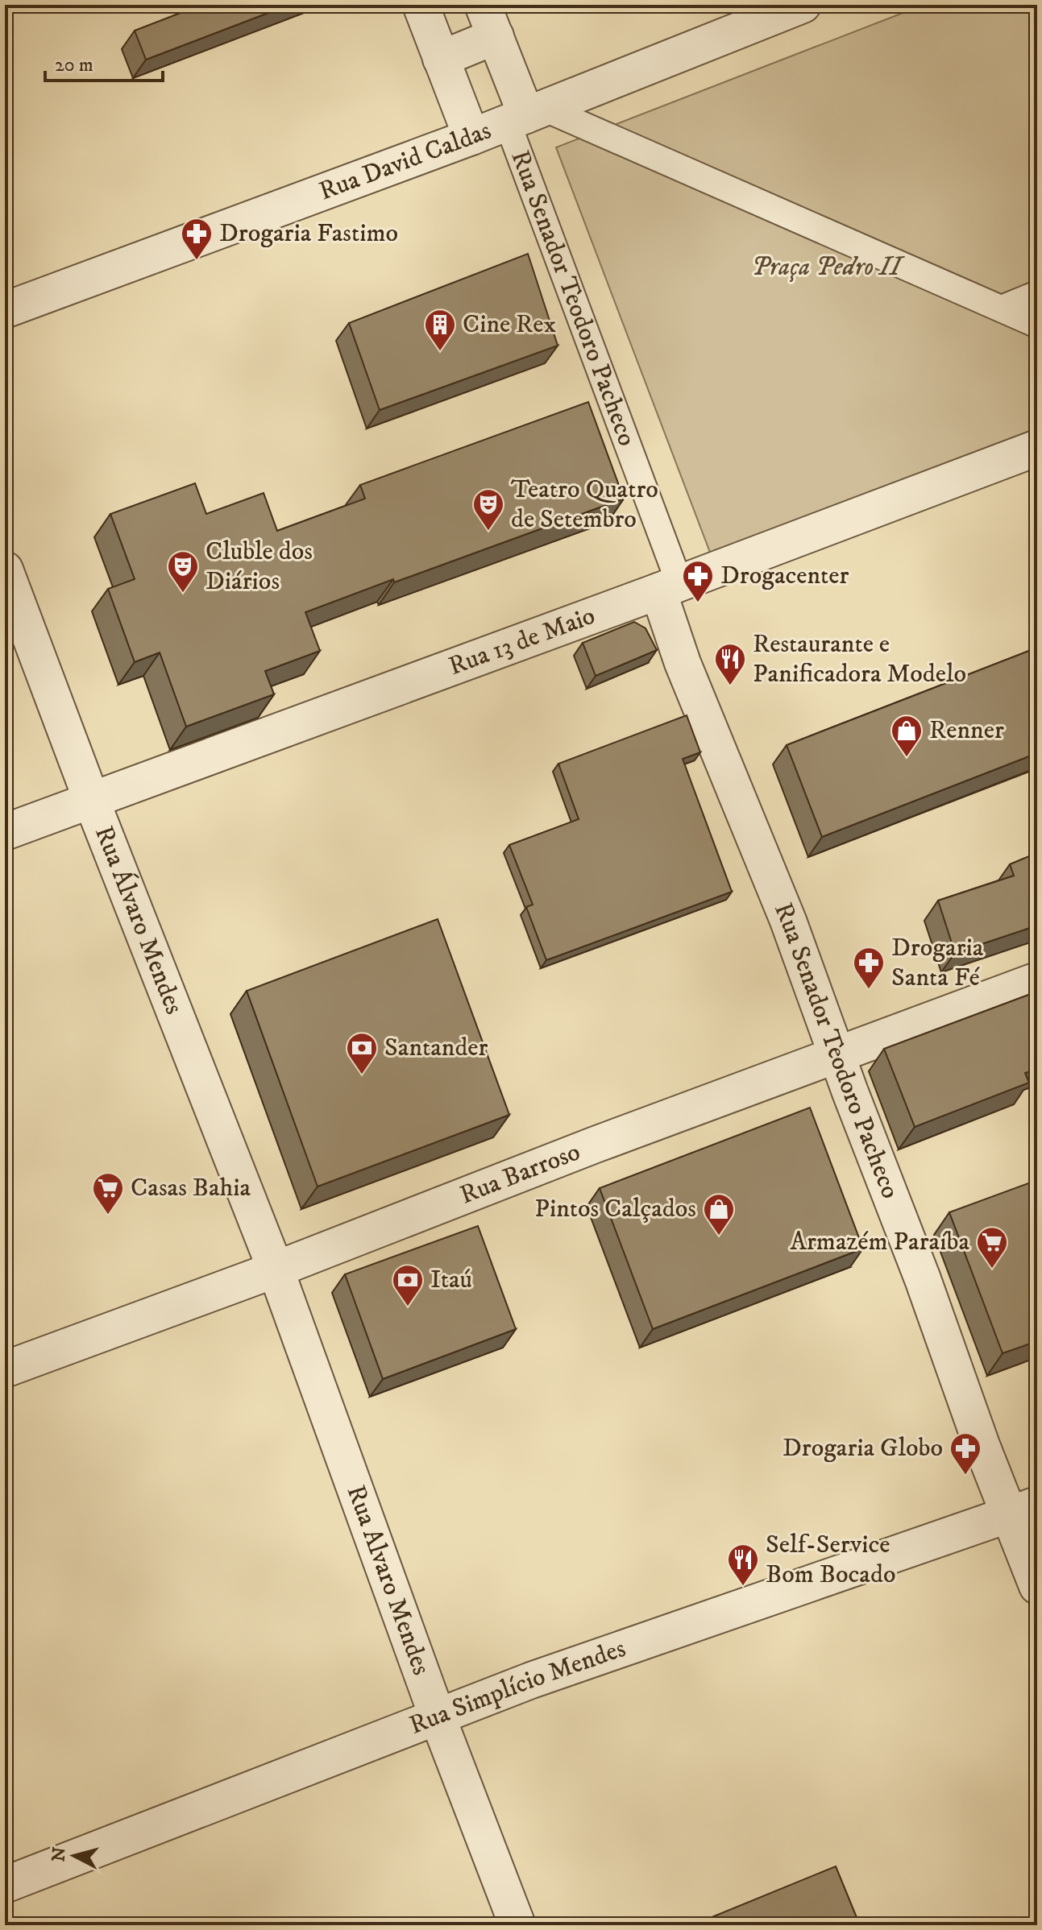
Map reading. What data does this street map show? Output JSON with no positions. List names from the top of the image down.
{
  "streets": {
    "street": [
      "Rua David Caldas",
      "Rua Senador Teodoro Pacheco",
      "Rua 13 de Maio",
      "Rua Álvaro Mendes",
      "Rua Barroso",
      "Rua Alvaro Mendes",
      "Rua Simplício Mendes"
    ]
  },
  "crossings": [
    ["Rua David Caldas", "Rua Senador Teodoro Pacheco"],
    ["Rua Senador Teodoro Pacheco", "Rua 13 de Maio"],
    ["Rua Senador Teodoro Pacheco", "Rua Barroso"],
    ["Rua Senador Teodoro Pacheco", "Rua Simplício Mendes"],
    ["Rua 13 de Maio", "Rua Álvaro Mendes"],
    ["Rua Álvaro Mendes", "Rua Barroso"],
    ["Rua Álvaro Mendes", "Rua Alvaro Mendes"],
    ["Rua Barroso", "Rua Alvaro Mendes"],
    ["Rua Alvaro Mendes", "Rua Simplício Mendes"]
  ],
  "parks": ["Praça Pedro II"],
  "places": {
    "pharmacy": [
      "Drogaria Fastimo",
      "Drogacenter",
      "Drogaria Santa Fé",
      "Drogaria Globo"
    ],
    "building": ["Cine Rex"],
    "theatre": ["Teatro Quatro de Setembro", "Cluble dos Diários"],
    "restaurant": ["Restaurante e Panificadora Modelo", "Self-Service Bom Bocado"],
    "shop": ["Renner", "Pintos Calçados"],
    "bank": ["Santander", "Itaú"],
    "supermarket": ["Casas Bahia", "Armazém Paraíba"]
  },
  "scale_bar": "20 m",
  "north": "left"
}
